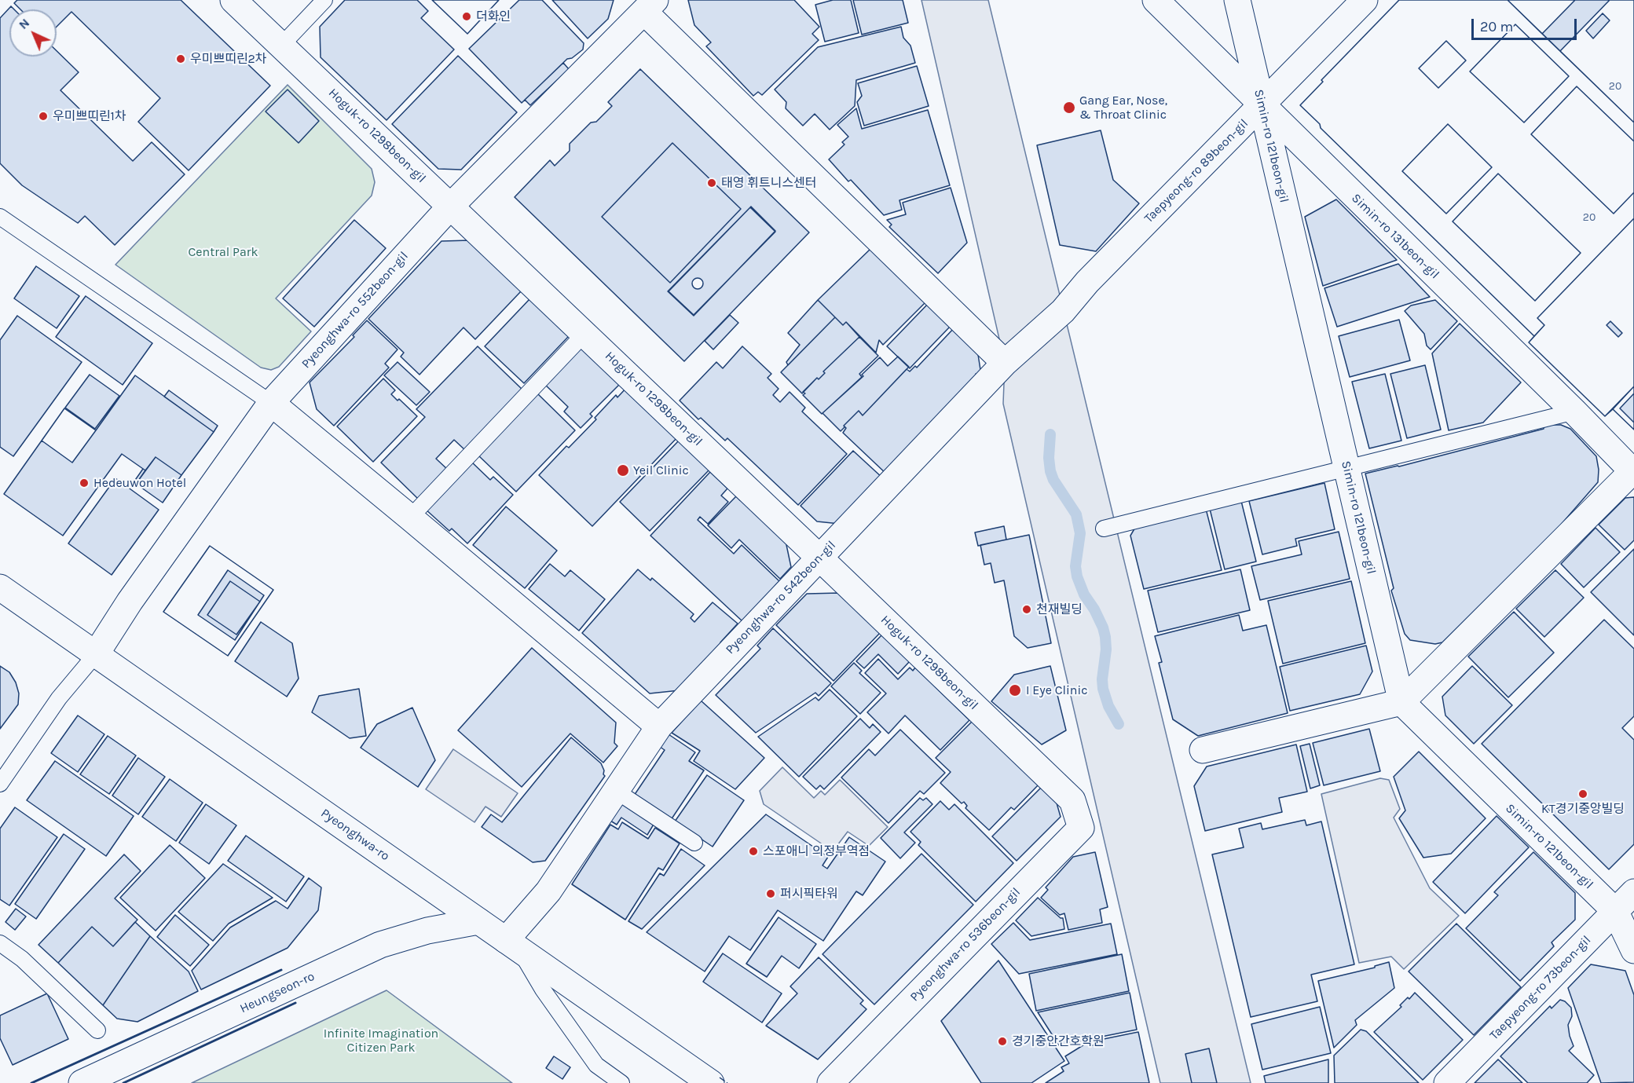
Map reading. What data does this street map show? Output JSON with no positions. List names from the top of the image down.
{
  "streets": {
    "street": [
      "Hoguk-ro 1298beon-gil",
      "Simin-ro 121beon-gil",
      "Taepyeong-ro 89beon-gil",
      "Simin-ro 131beon-gil",
      "Pyeonghwa-ro 552beon-gil",
      "Pyeonghwa-ro 542beon-gil",
      "Pyeonghwa-ro",
      "Pyeonghwa-ro 536beon-gil",
      "Taepyeong-ro 73beon-gil",
      "Heungseon-ro"
    ]
  },
  "crossings": [
    ["Hoguk-ro 1298beon-gil", "Pyeonghwa-ro 552beon-gil"],
    ["Hoguk-ro 1298beon-gil", "Pyeonghwa-ro 542beon-gil"],
    ["Hoguk-ro 1298beon-gil", "Pyeonghwa-ro 536beon-gil"],
    ["Simin-ro 121beon-gil", "Taepyeong-ro 89beon-gil"],
    ["Simin-ro 121beon-gil", "Simin-ro 131beon-gil"],
    ["Simin-ro 121beon-gil", "Taepyeong-ro 73beon-gil"],
    ["Taepyeong-ro 89beon-gil", "Simin-ro 131beon-gil"],
    ["Taepyeong-ro 89beon-gil", "Pyeonghwa-ro 542beon-gil"],
    ["Pyeonghwa-ro 552beon-gil", "Pyeonghwa-ro"],
    ["Pyeonghwa-ro 542beon-gil", "Pyeonghwa-ro"],
    ["Pyeonghwa-ro", "Heungseon-ro"]
  ],
  "parks": ["Central Park", "Infinite Imagination Citizen Park"],
  "places": [
    "더화인",
    "우미쁘띠린2차",
    "Gang Ear, Nose, & Throat Clinic",
    "우미쁘띠린1차",
    "태영 휘트니스센터",
    "Yeil Clinic",
    "Hedeuwon Hotel",
    "천재빌딩",
    "I Eye Clinic",
    "KT경기중앙빌딩",
    "스포애니 의정부역점",
    "퍼시픽타워",
    "경기중안간호학원"
  ],
  "house_numbers": ["20", "20"],
  "scale_bar": "20 m",
  "north": "top left"
}
